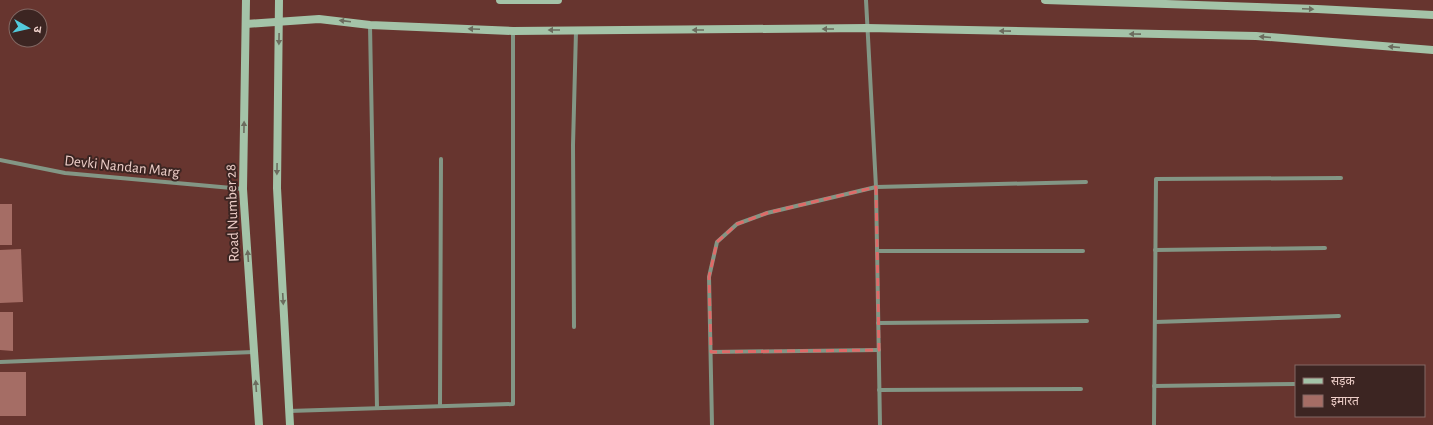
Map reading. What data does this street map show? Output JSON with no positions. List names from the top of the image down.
{
  "streets": {
    "street": ["Devki Nandan Marg", "Road Number 28"]
  },
  "crossings": [
    ["Devki Nandan Marg", "Road Number 28"]
  ],
  "legend": ["सड़क", "इमारत"],
  "north": "right"
}
